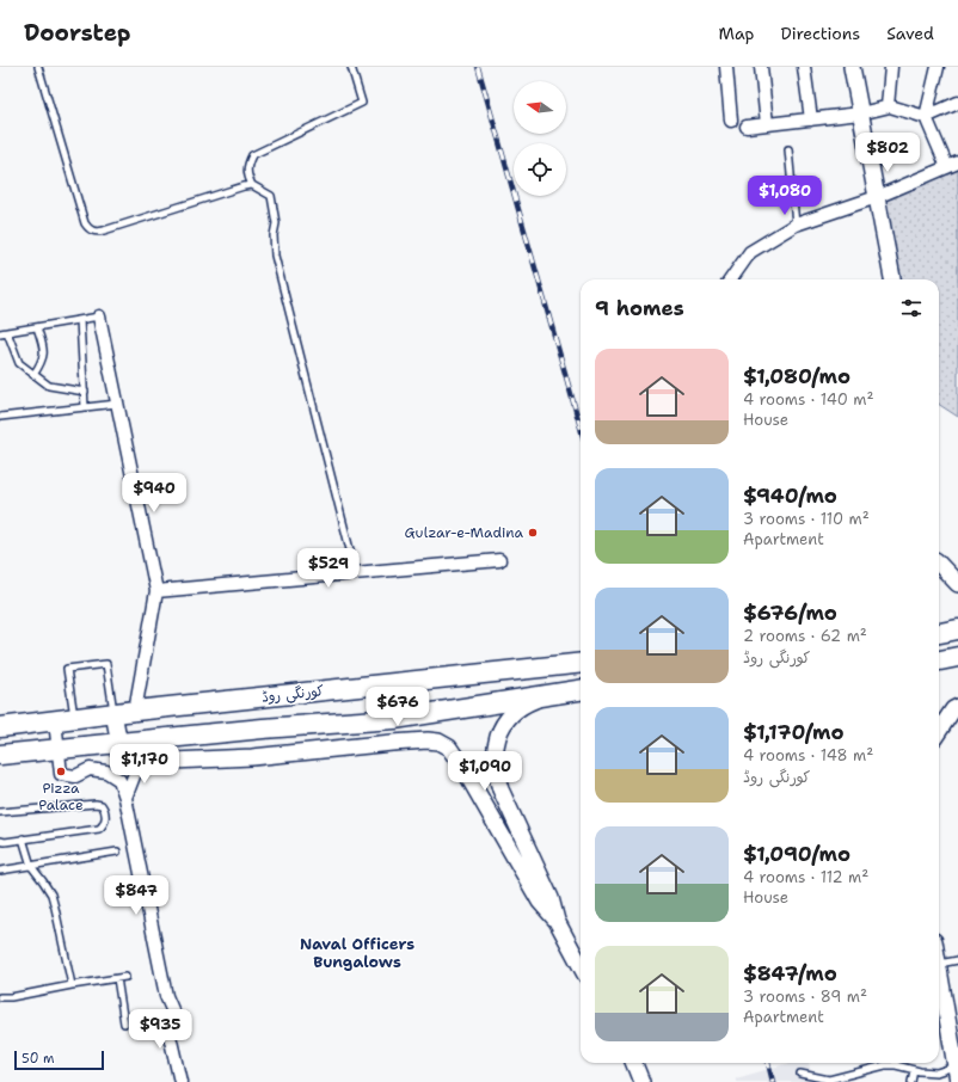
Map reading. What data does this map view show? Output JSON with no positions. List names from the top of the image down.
{
  "streets": {
    "main road": ["کورنگی روڈ"]
  },
  "districts": ["Naval Officers Bungalows"],
  "places": ["Gulzar-e-Madina", "Pizza Palace"],
  "scale_bar": "50 m",
  "north": "left",
  "page": {
    "header": "Doorstep",
    "nav": ["Map", "Directions", "Saved"],
    "price": [
      "$802",
      "$1,080",
      "$940",
      "$529",
      "$676",
      "$1,170",
      "$1,090",
      "$847",
      "$935"
    ],
    "heading": "9 homes",
    "list": [
      {
        "name": "$1,080/mo",
        "note": "4 rooms · 140 m² · House"
      },
      {
        "name": "$940/mo",
        "note": "3 rooms · 110 m² · Apartment"
      },
      {
        "name": "$676/mo",
        "note": "2 rooms · 62 m² · کورنگی روڈ"
      },
      {
        "name": "$1,170/mo",
        "note": "4 rooms · 148 m² · کورنگی روڈ"
      },
      {
        "name": "$1,090/mo",
        "note": "4 rooms · 112 m² · House"
      },
      {
        "name": "$847/mo",
        "note": "3 rooms · 89 m² · Apartment"
      }
    ],
    "scale": "50 m"
  }
}
